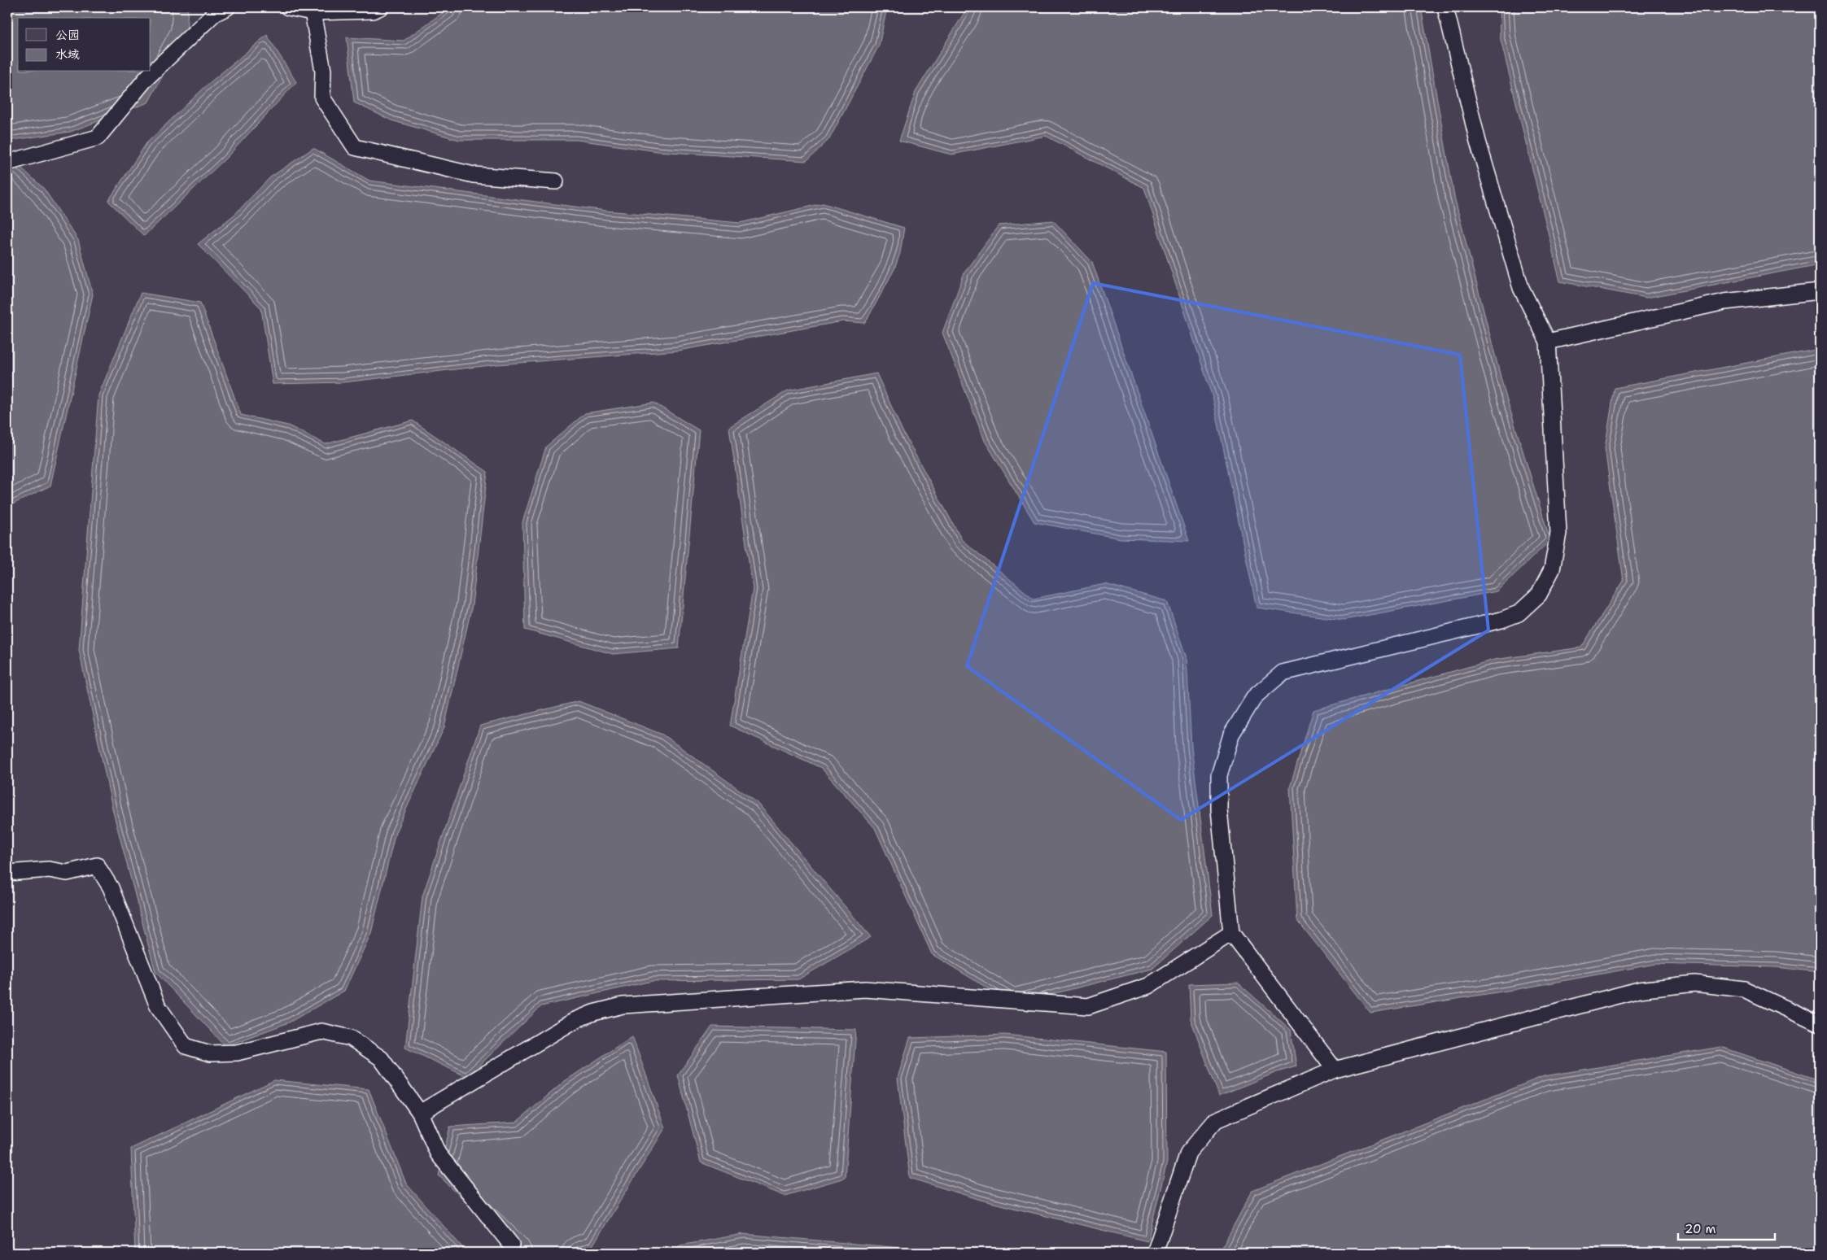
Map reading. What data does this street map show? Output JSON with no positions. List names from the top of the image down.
{
  "legend": ["公园", "水域"],
  "scale_bar": "20 m"
}
